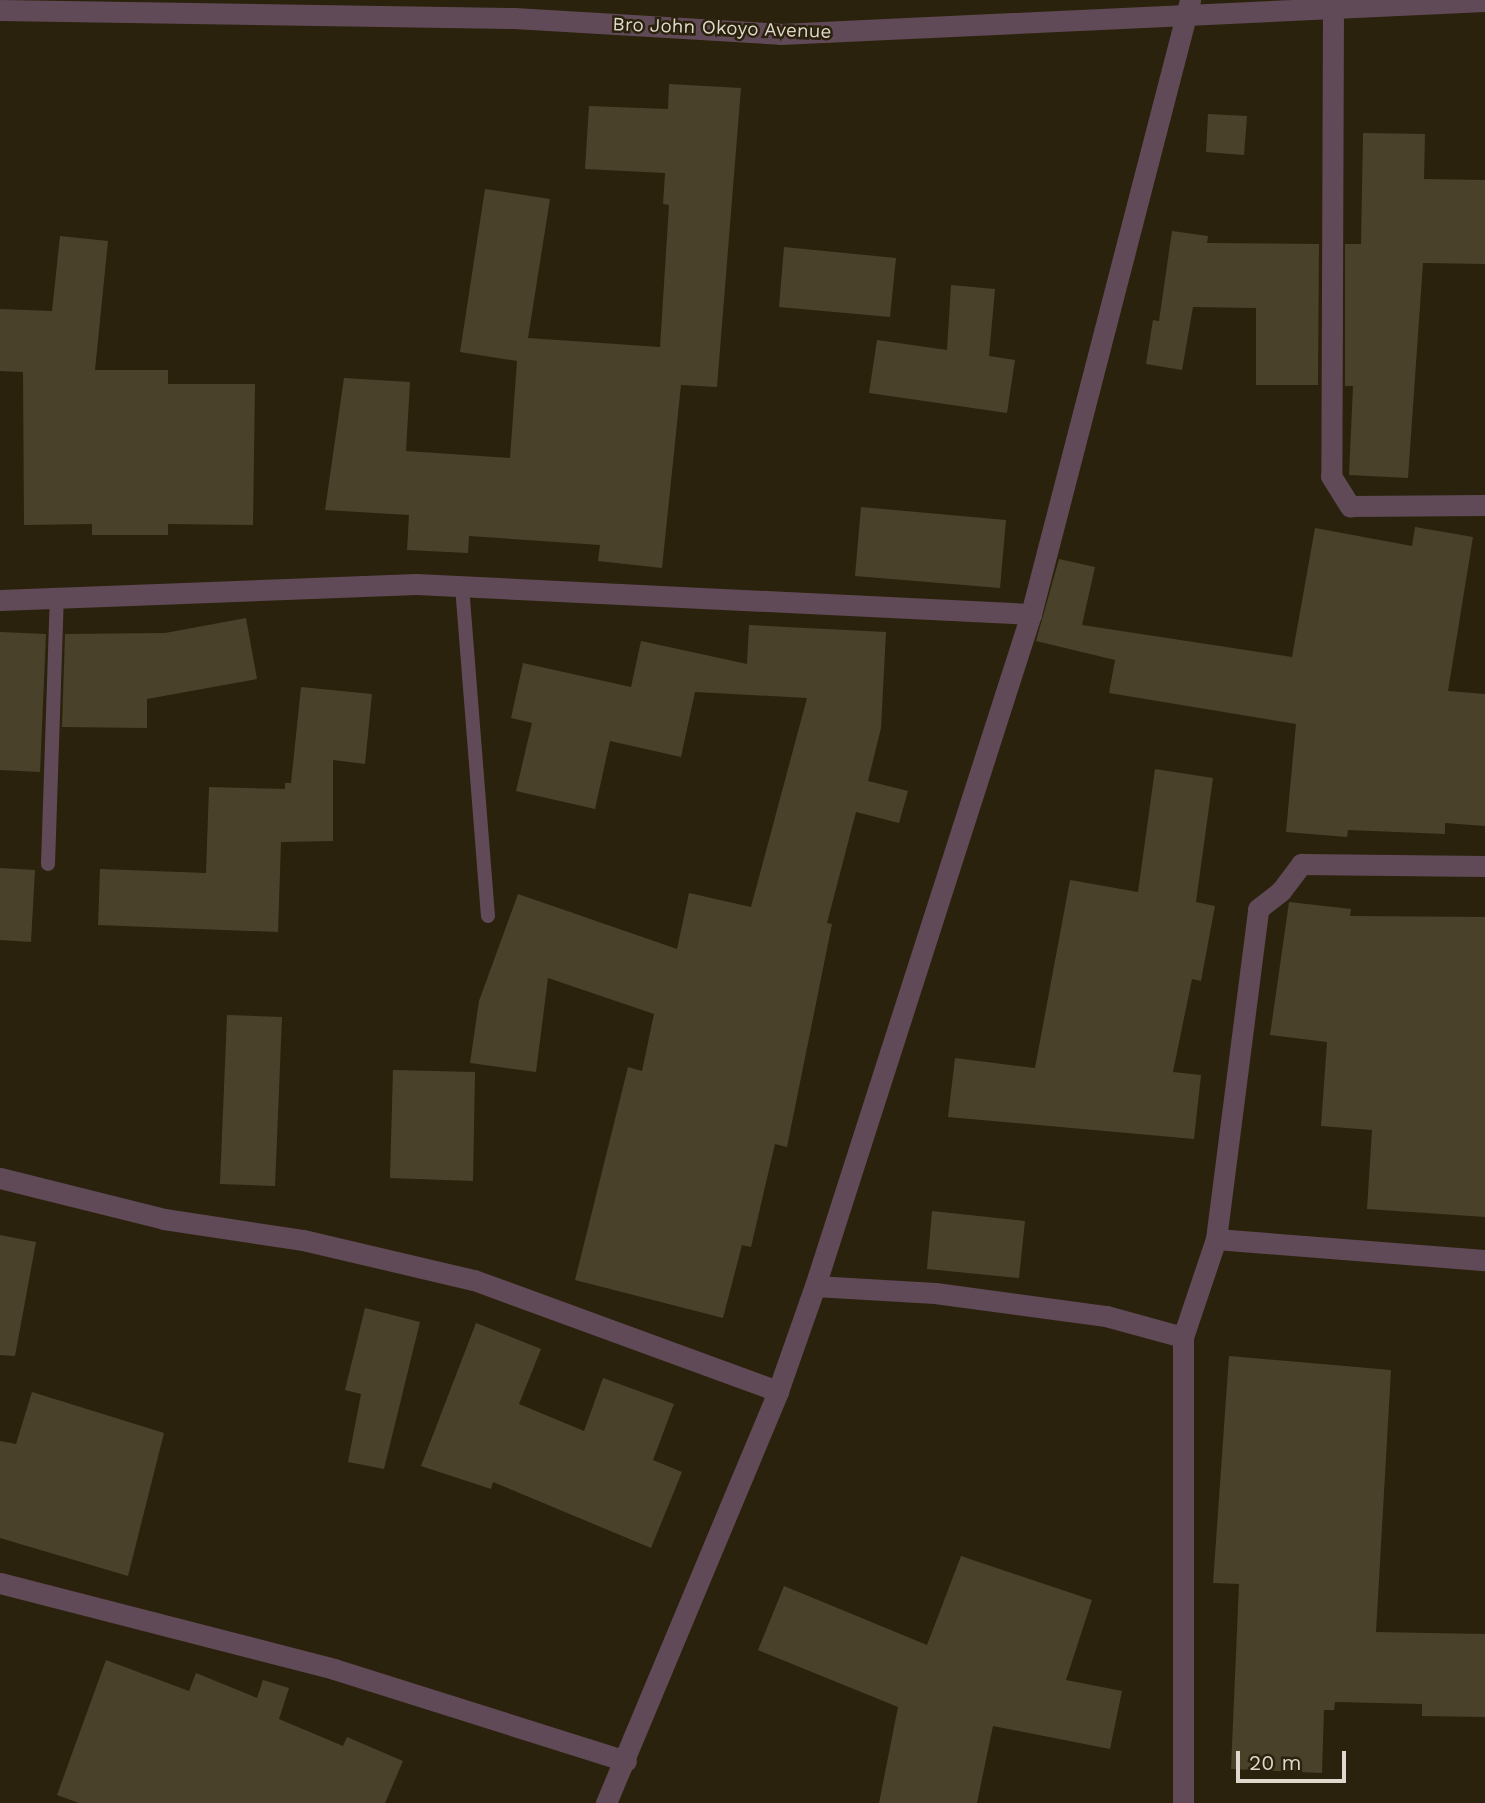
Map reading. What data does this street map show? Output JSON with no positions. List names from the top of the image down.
{
  "streets": {
    "street": ["Bro John Okoyo Avenue"]
  },
  "scale_bar": "20 m"
}
